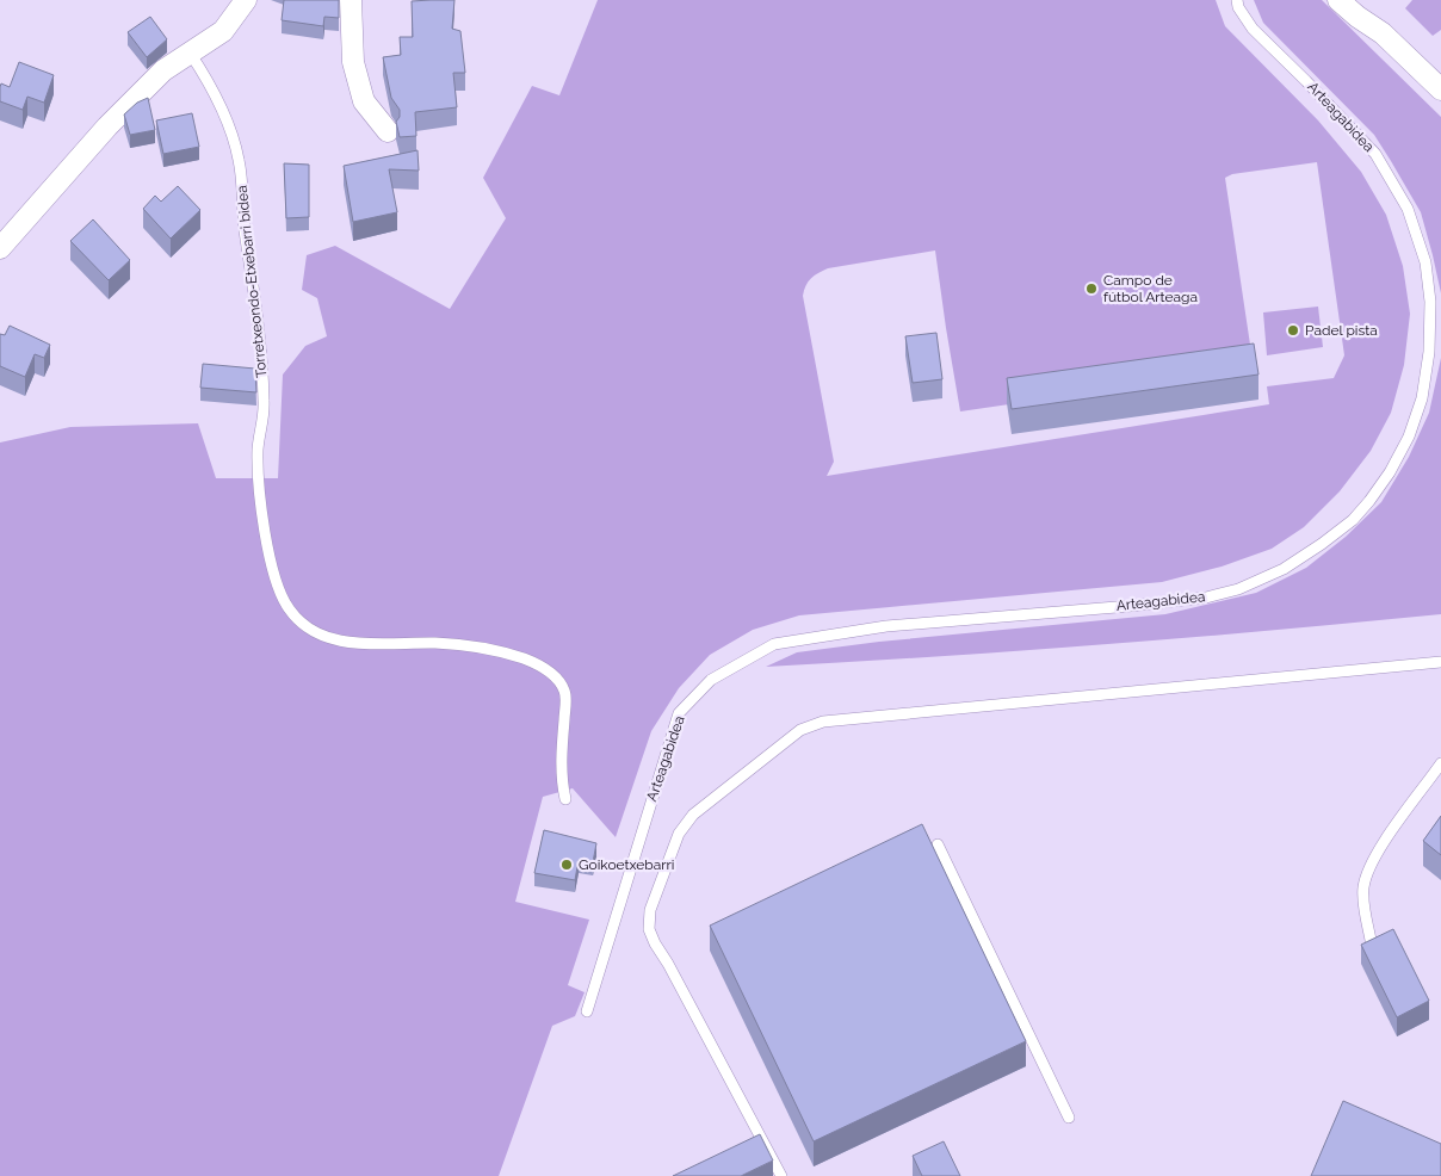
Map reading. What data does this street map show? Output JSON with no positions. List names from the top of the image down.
{
  "streets": {
    "lane": ["Arteagabidea", "Torretxeondo-Etxebarri bidea"]
  },
  "places": ["Campo de fútbol Arteaga", "Padel pista", "Goikoetxebarri"]
}
